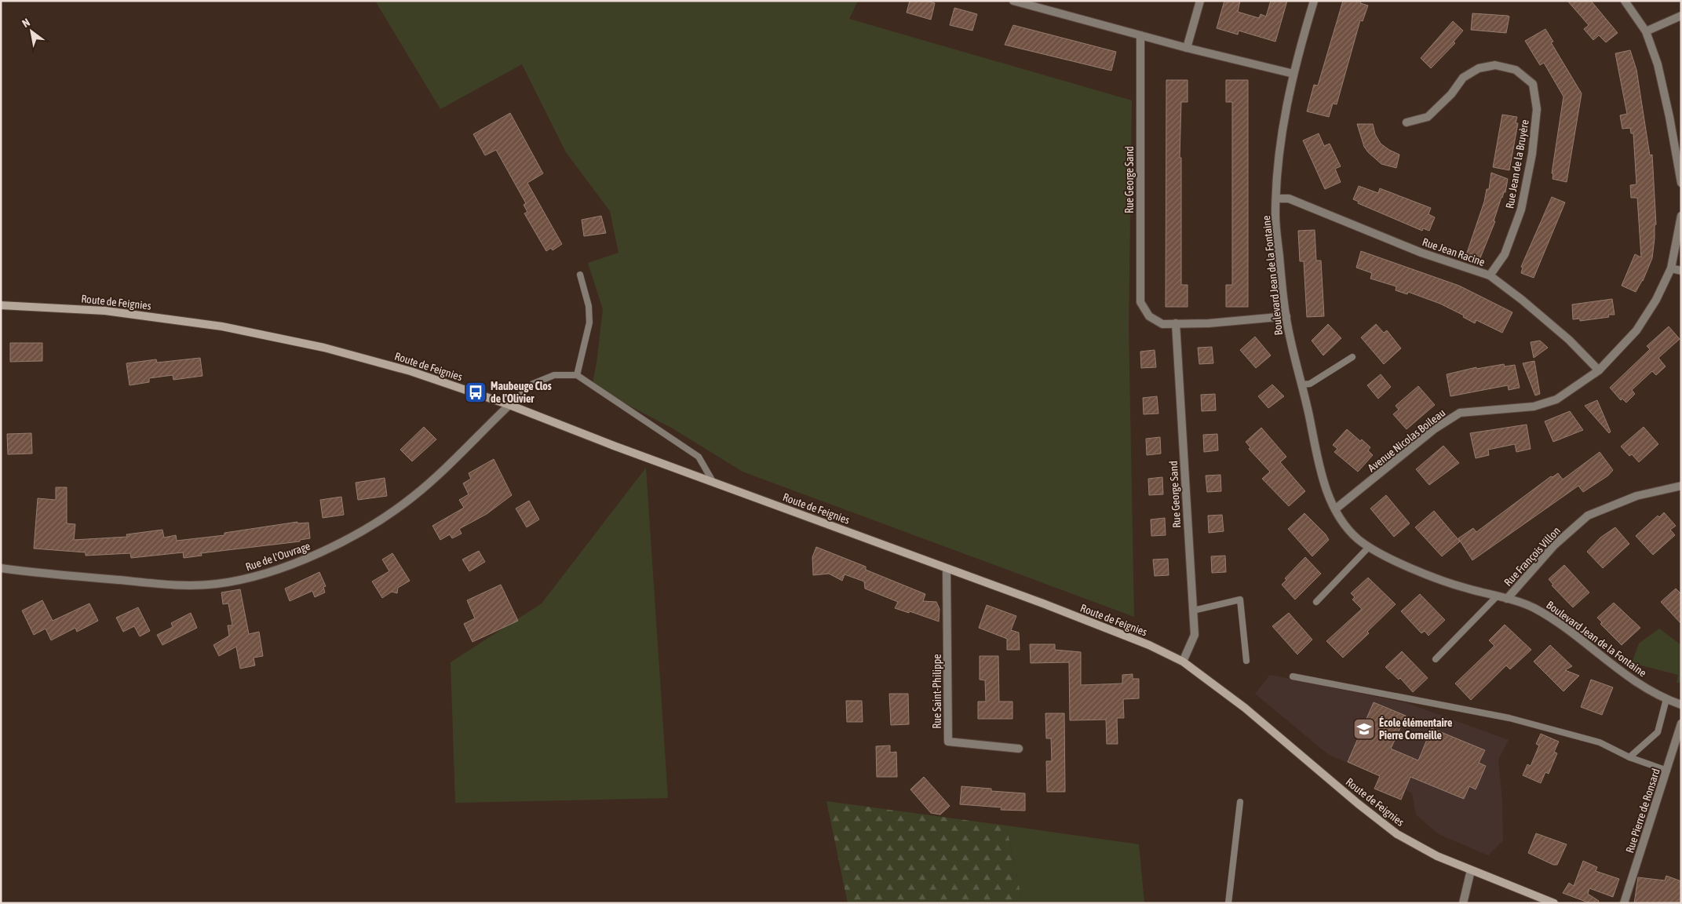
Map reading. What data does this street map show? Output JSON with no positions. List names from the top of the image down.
{
  "streets": {
    "street": [
      "Rue Jean de la Bruyère",
      "Rue George Sand",
      "Rue Jean Racine",
      "Boulevard Jean de la Fontaine",
      "Route de Feignies",
      "Avenue Nicolas Boileau",
      "Rue de l'Ouvrage",
      "Rue François Villon",
      "Rue Saint-Philippe",
      "Rue Pierre de Ronsard"
    ]
  },
  "crossings": [
    ["Rue Jean de la Bruyère", "Rue Jean Racine"],
    ["Rue George Sand", "Boulevard Jean de la Fontaine"],
    ["Rue George Sand", "Route de Feignies"],
    ["Rue Jean Racine", "Boulevard Jean de la Fontaine"],
    ["Rue Jean Racine", "Avenue Nicolas Boileau"],
    ["Boulevard Jean de la Fontaine", "Avenue Nicolas Boileau"],
    ["Boulevard Jean de la Fontaine", "Rue François Villon"],
    ["Route de Feignies", "Rue de l'Ouvrage"],
    ["Route de Feignies", "Rue Saint-Philippe"]
  ],
  "places": {
    "bus stop": ["Maubeuge Clos de l'Olivier"],
    "school or university": ["École élémentaire Pierre Corneille"]
  },
  "north": "top left"
}
